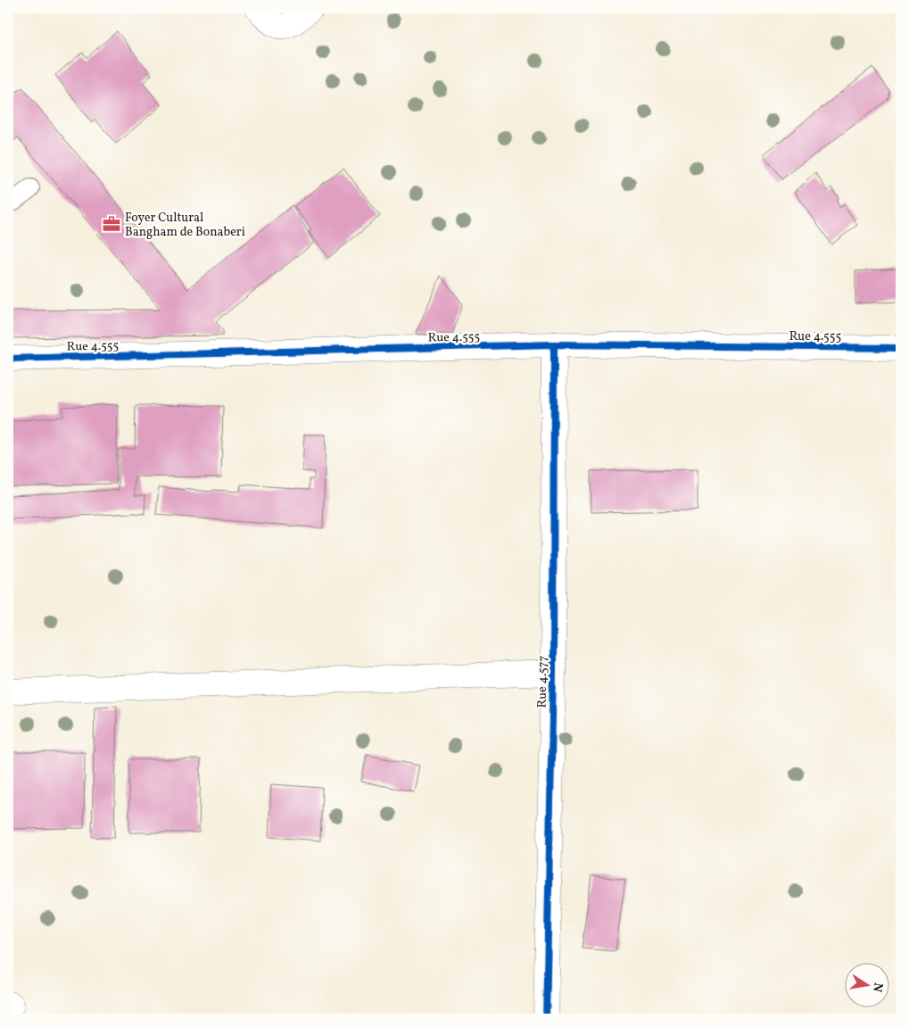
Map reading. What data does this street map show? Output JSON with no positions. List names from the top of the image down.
{
  "streets": {
    "street": ["Rue 4.555", "Rue 4.577"]
  },
  "crossings": [
    ["Rue 4.555", "Rue 4.577"]
  ],
  "places": {
    "office": ["Foyer Cultural Bangham de Bonaberi"]
  },
  "north": "right"
}
